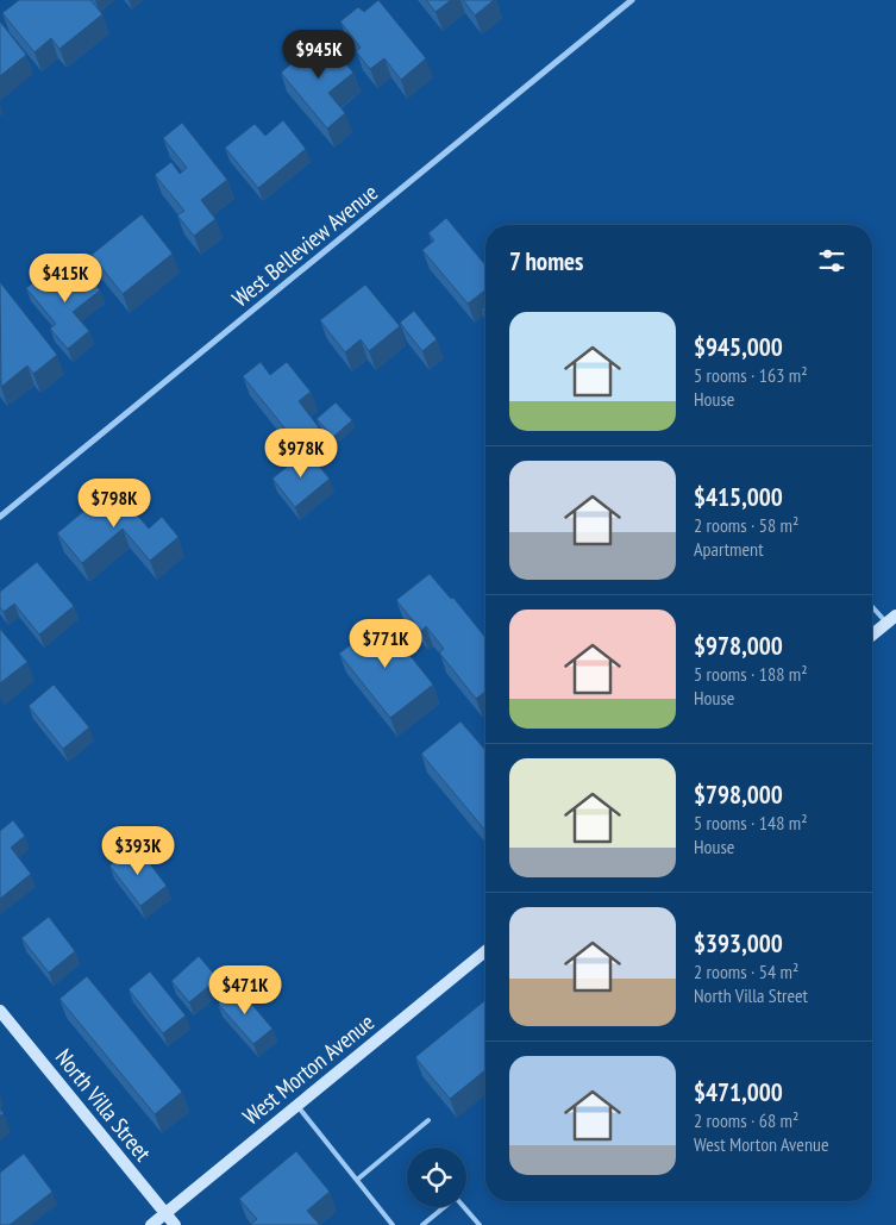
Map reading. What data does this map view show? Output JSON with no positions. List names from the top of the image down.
{
  "streets": {
    "main road": ["West Morton Avenue", "North Villa Street"],
    "street": ["West Belleview Avenue"]
  },
  "crossings": [
    ["West Morton Avenue", "North Villa Street"]
  ],
  "page": {
    "price": [
      "$945K",
      "$415K",
      "$978K",
      "$798K",
      "$771K",
      "$393K",
      "$471K"
    ],
    "heading": "7 homes",
    "list": [
      {
        "name": "$945,000",
        "note": "5 rooms · 163 m² · House"
      },
      {
        "name": "$415,000",
        "note": "2 rooms · 58 m² · Apartment"
      },
      {
        "name": "$978,000",
        "note": "5 rooms · 188 m² · House"
      },
      {
        "name": "$798,000",
        "note": "5 rooms · 148 m² · House"
      },
      {
        "name": "$393,000",
        "note": "2 rooms · 54 m² · North Villa Street"
      },
      {
        "name": "$471,000",
        "note": "2 rooms · 68 m² · West Morton Avenue"
      }
    ]
  }
}
